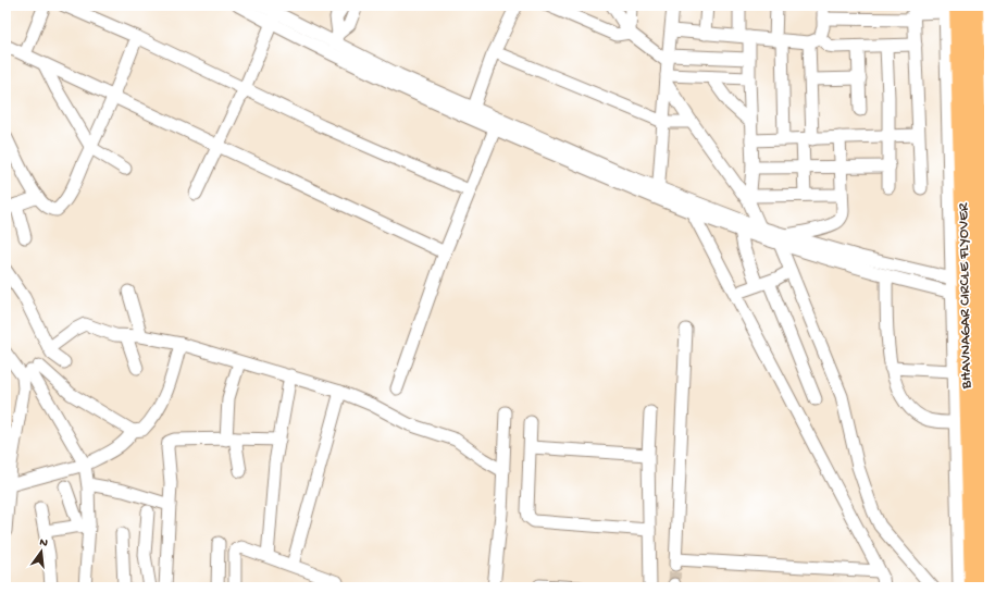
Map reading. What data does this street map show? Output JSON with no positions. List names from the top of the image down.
{
  "streets": {
    "highway": ["BHAVNAGAR CIRCLE FLYOVER"]
  },
  "north": "top"
}
